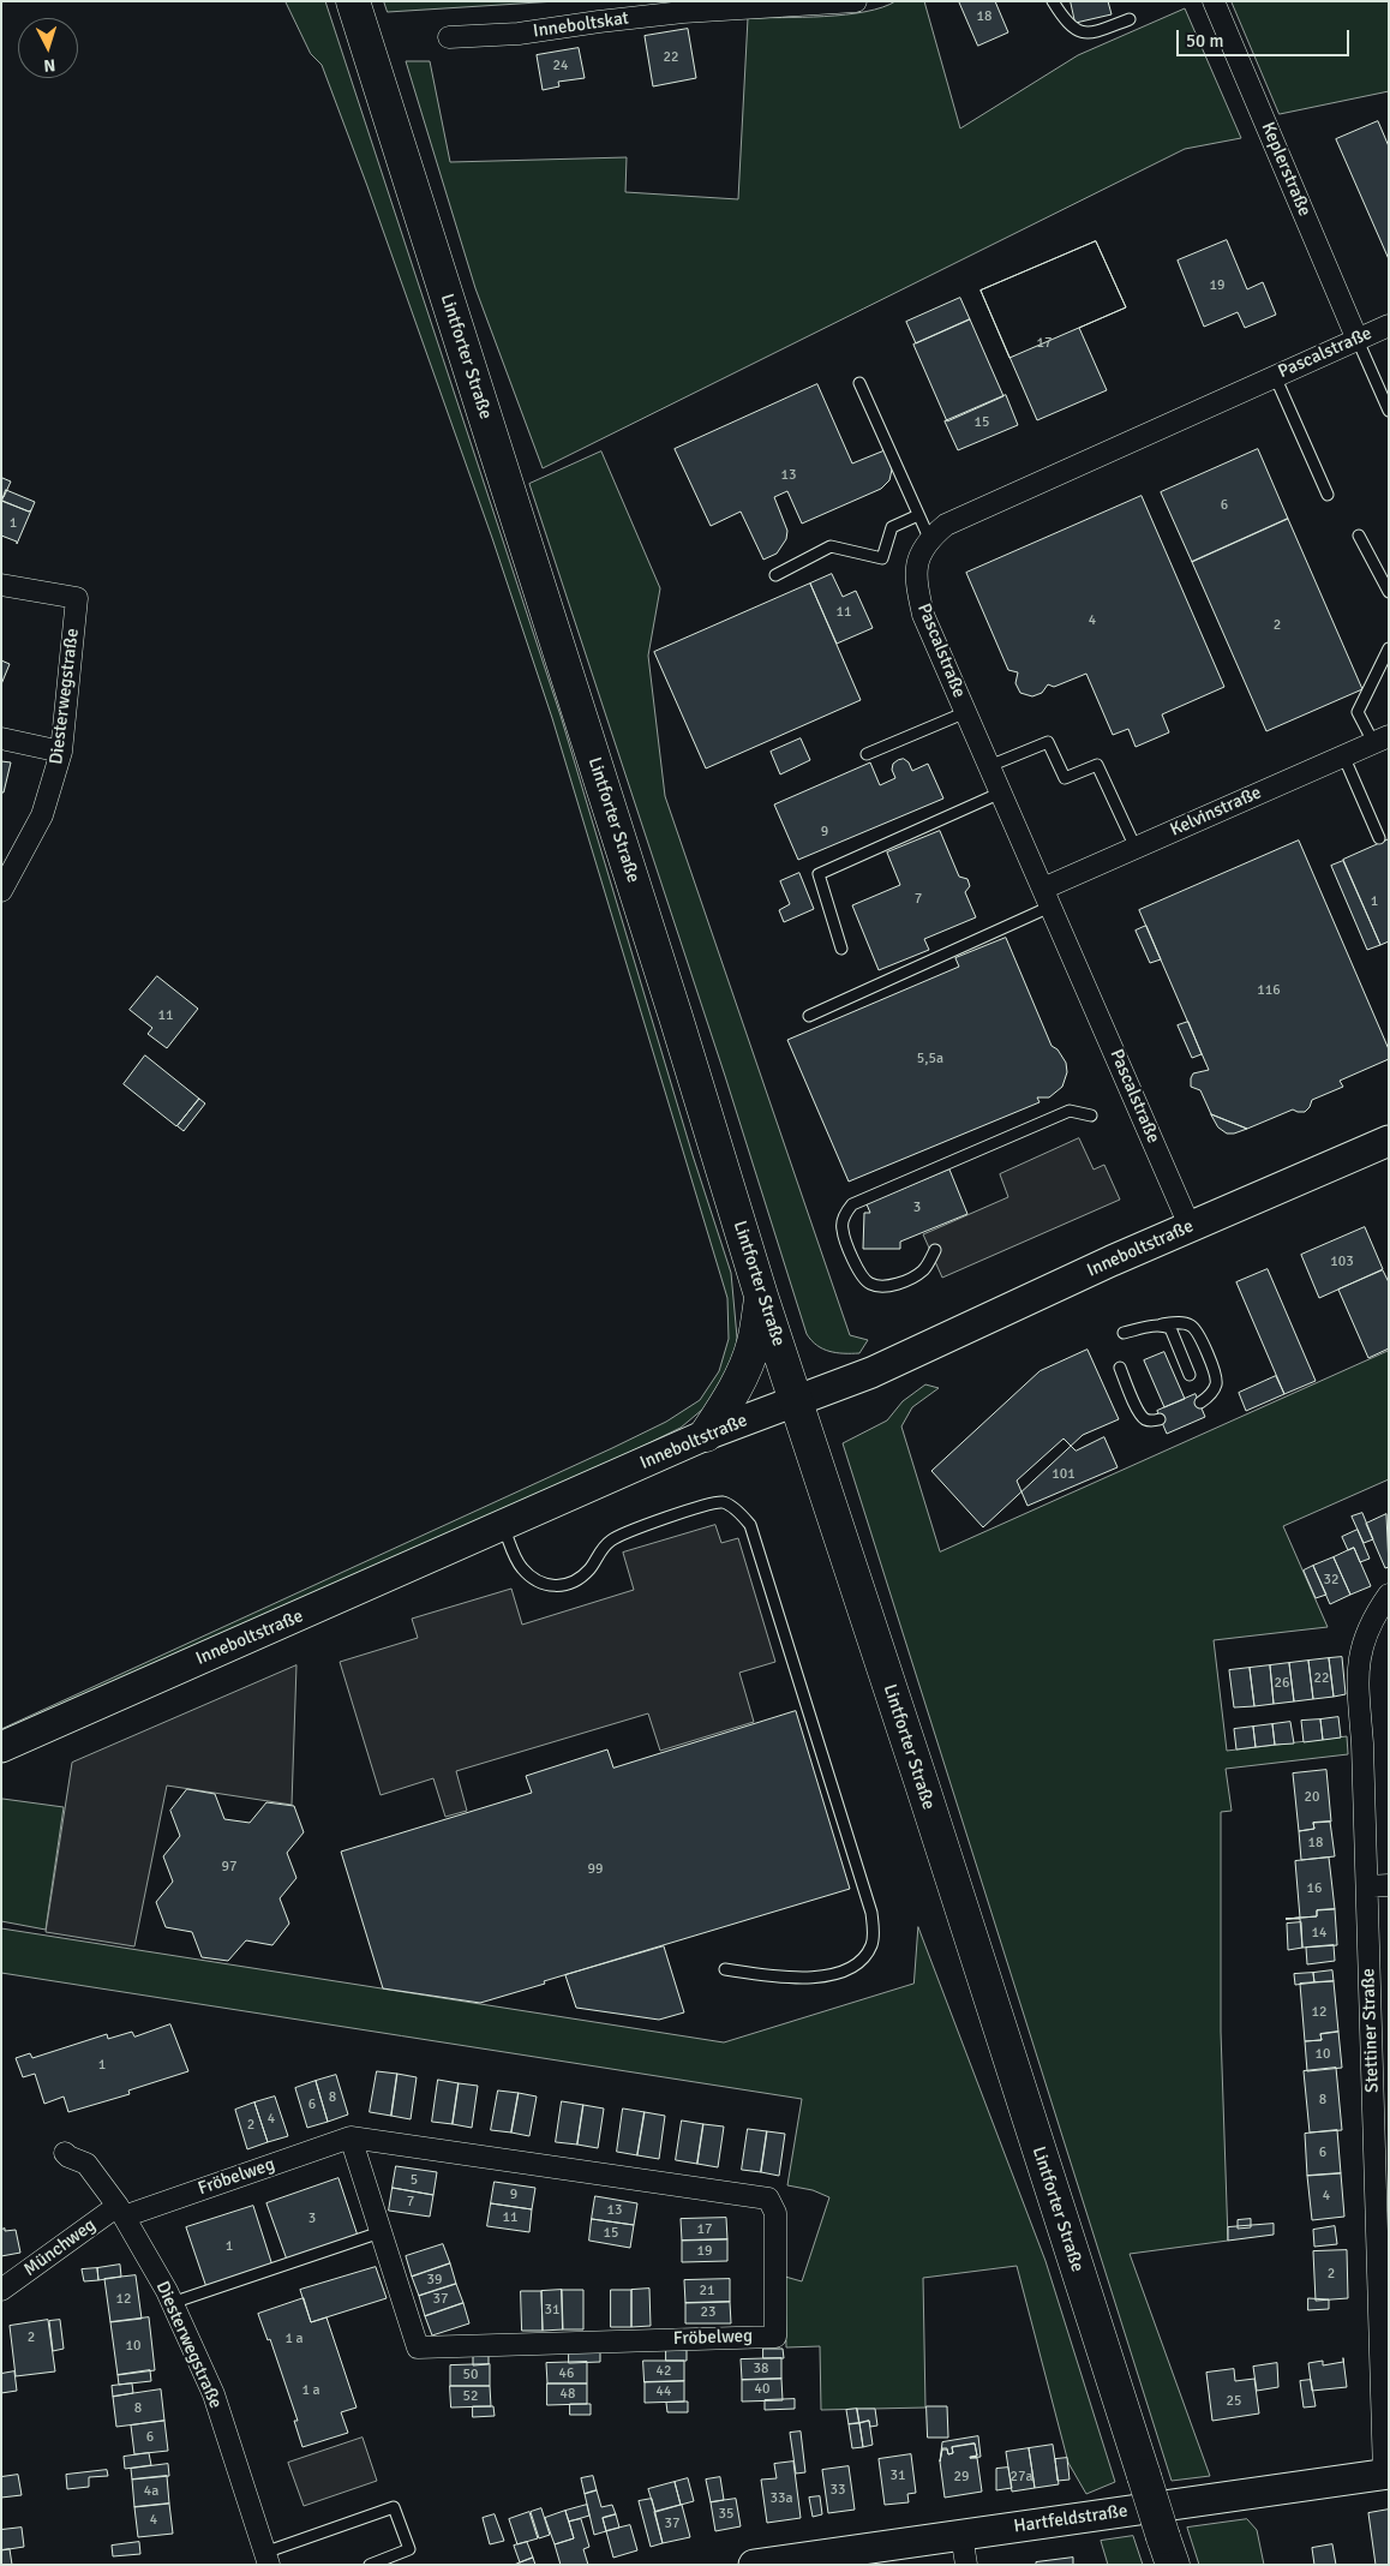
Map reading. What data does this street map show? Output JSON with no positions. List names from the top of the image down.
{
  "streets": {
    "main road": ["Lintforter Straße"],
    "street": [
      "Inneboltskat",
      "Keplerstraße",
      "Pascalstraße",
      "Diesterwegstraße",
      "Kelvinstraße",
      "Inneboltstraße",
      "Stettiner Straße",
      "Fröbelweg",
      "Münchweg",
      "Hartfeldstraße"
    ]
  },
  "crossings": [
    ["Keplerstraße", "Pascalstraße"],
    ["Pascalstraße", "Kelvinstraße"],
    ["Pascalstraße", "Inneboltstraße"],
    ["Lintforter Straße", "Inneboltstraße"],
    ["Diesterwegstraße", "Fröbelweg"],
    ["Diesterwegstraße", "Münchweg"],
    ["Stettiner Straße", "Hartfeldstraße"],
    ["Fröbelweg", "Münchweg"]
  ],
  "house_numbers": [
    "18",
    "22",
    "24",
    "19",
    "17",
    "15",
    "13",
    "6",
    "1",
    "11",
    "4",
    "2",
    "9",
    "7",
    "1",
    "116",
    "11",
    "5,5a",
    "3",
    "103",
    "101",
    "32",
    "22",
    "26",
    "20",
    "18",
    "97",
    "99",
    "16",
    "14",
    "12",
    "10",
    "1",
    "8",
    "8",
    "6",
    "4",
    "2",
    "6",
    "5",
    "9",
    "4",
    "7",
    "13",
    "11",
    "3",
    "17",
    "15",
    "1",
    "19",
    "2",
    "39",
    "21",
    "12",
    "37",
    "31",
    "23",
    "2",
    "1 a",
    "10",
    "38",
    "42",
    "46",
    "50",
    "40",
    "1 a",
    "44",
    "48",
    "52",
    "25",
    "8",
    "6",
    "31",
    "29",
    "27a",
    "33",
    "4a",
    "33a",
    "35",
    "4",
    "37"
  ],
  "scale_bar": "50 m",
  "north": "bottom"
}
